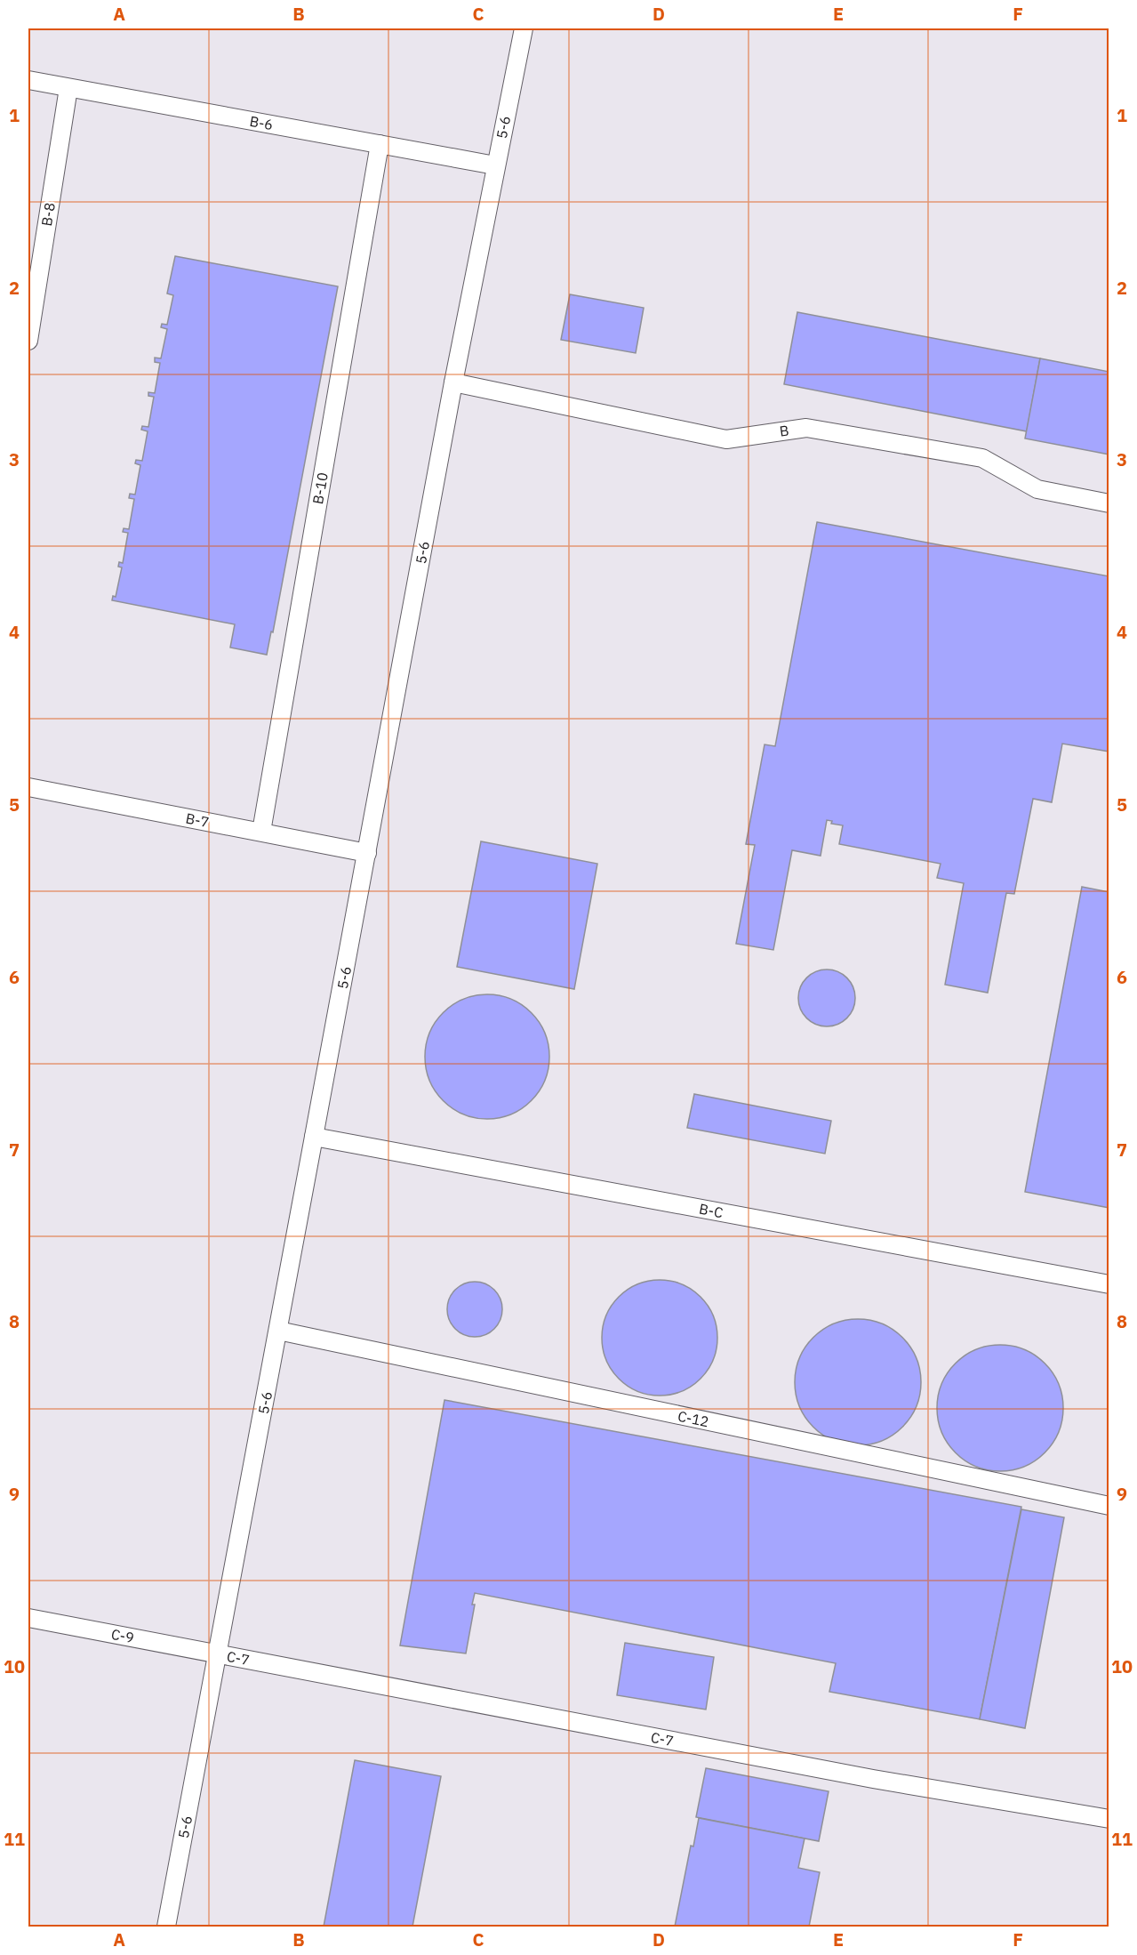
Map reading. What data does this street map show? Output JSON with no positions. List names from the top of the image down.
{
  "streets": {
    "lane": [
      "B-6",
      "5-6",
      "B-8",
      "B",
      "B-10",
      "B-7",
      "B-C",
      "C-12",
      "C-9",
      "C-7"
    ]
  },
  "crossings": [
    ["B-6", "5-6"],
    ["B-6", "B-8"],
    ["B-6", "B-10"],
    ["5-6", "B"],
    ["5-6", "B-7"],
    ["5-6", "B-C"],
    ["5-6", "C-12"],
    ["5-6", "C-9"],
    ["5-6", "C-7"],
    ["B-10", "B-7"],
    ["C-9", "C-7"]
  ],
  "grid": {
    "columns": [
      "A",
      "B",
      "C",
      "D",
      "E",
      "F"
    ],
    "rows": [
      "1",
      "2",
      "3",
      "4",
      "5",
      "6",
      "7",
      "8",
      "9",
      "10",
      "11"
    ]
  }
}
